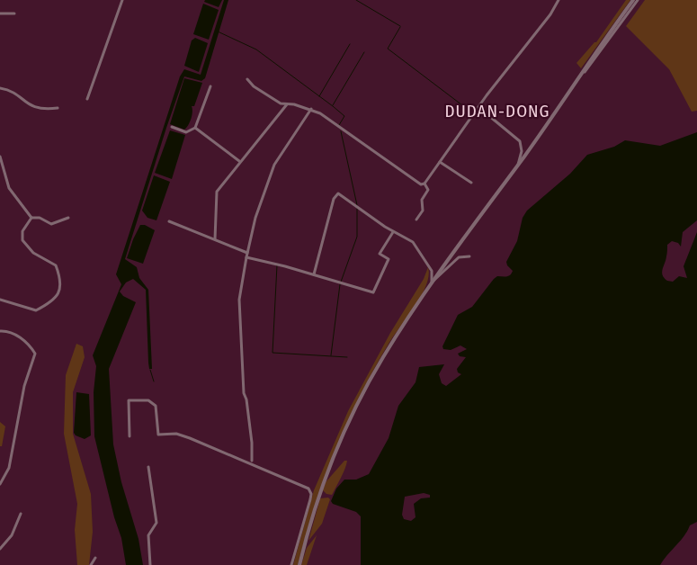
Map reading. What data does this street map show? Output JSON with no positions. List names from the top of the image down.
{
  "districts": ["DUDAN-DONG"]
}
